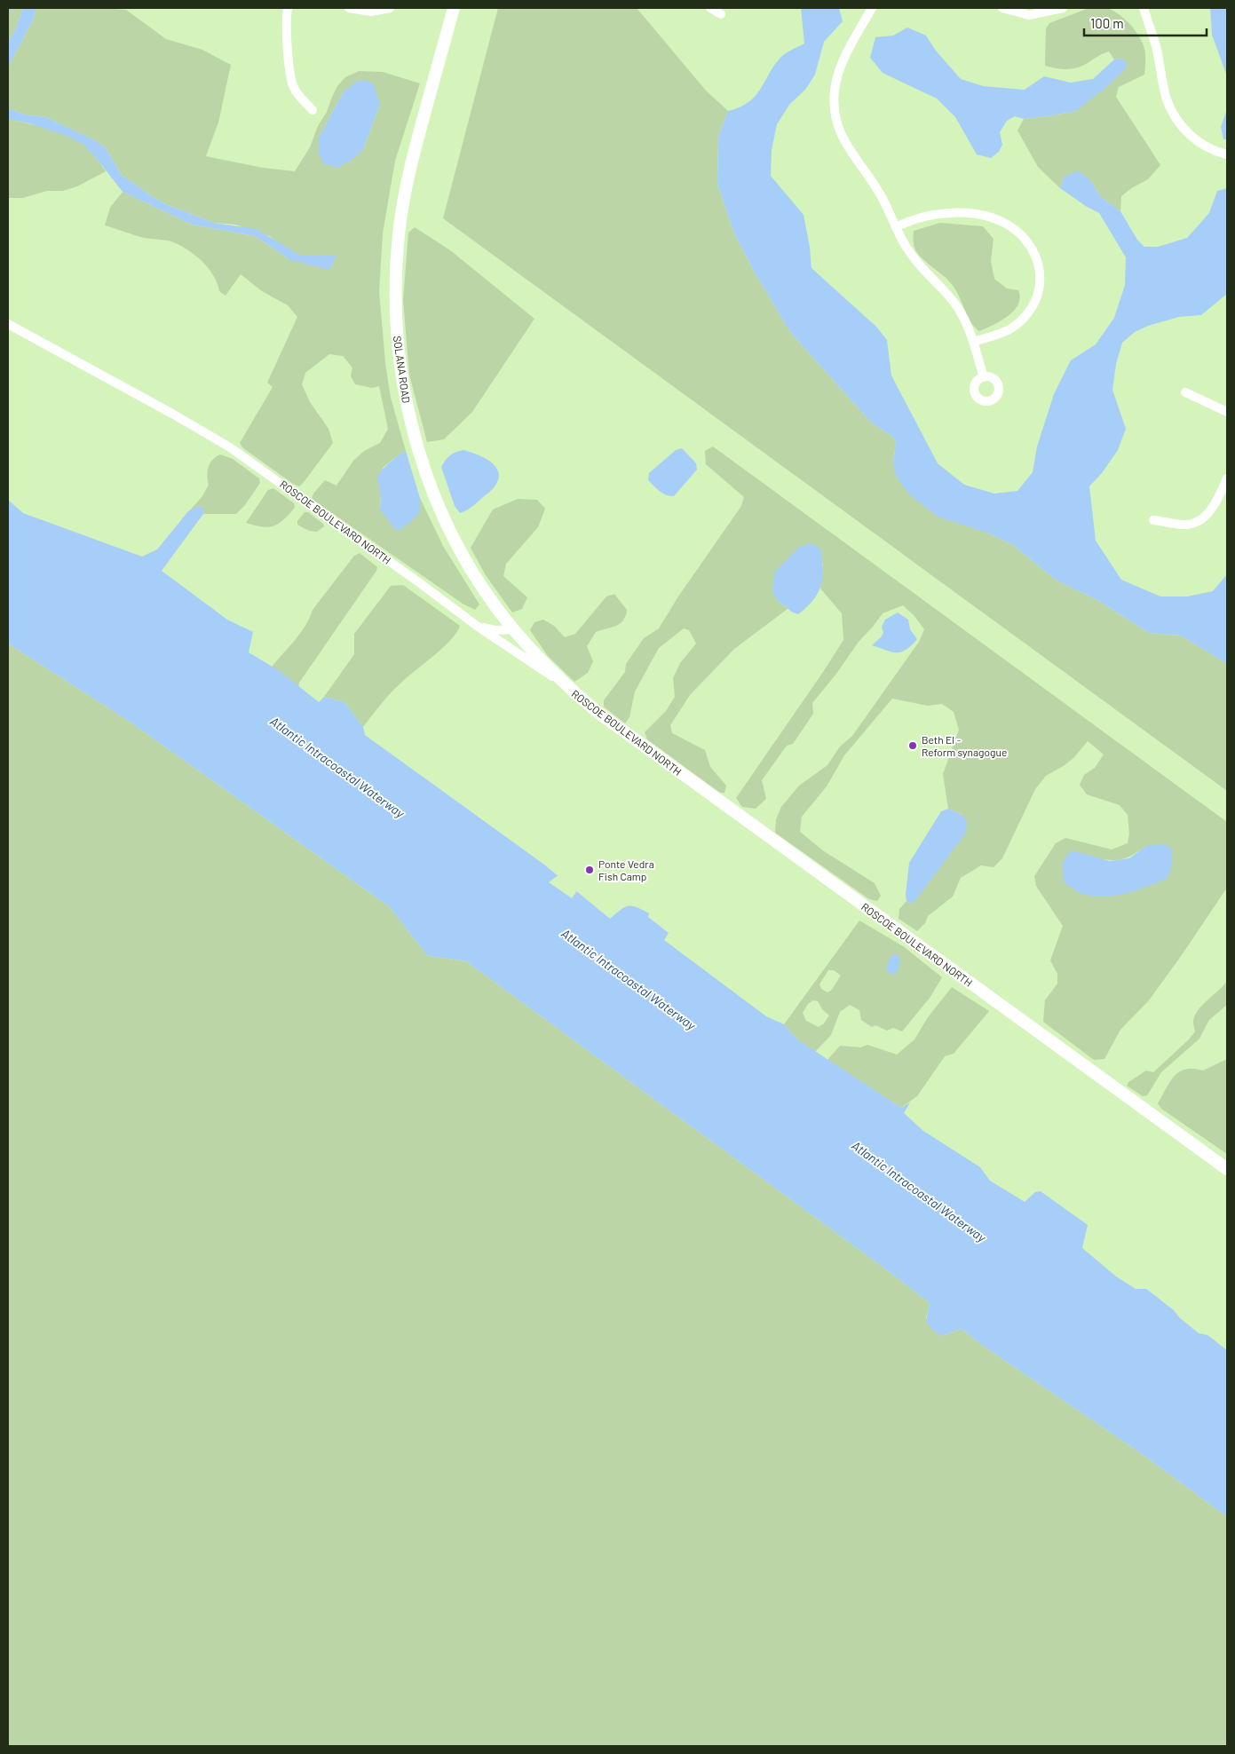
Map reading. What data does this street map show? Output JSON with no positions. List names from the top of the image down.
{
  "streets": {
    "street": ["SOLANA ROAD", "ROSCOE BOULEVARD NORTH"]
  },
  "crossings": [
    ["SOLANA ROAD", "ROSCOE BOULEVARD NORTH"]
  ],
  "water": ["Atlantic Intracoastal Waterway"],
  "places": ["Beth El - Reform synagogue", "Ponte Vedra Fish Camp"],
  "scale_bar": "100 m"
}
